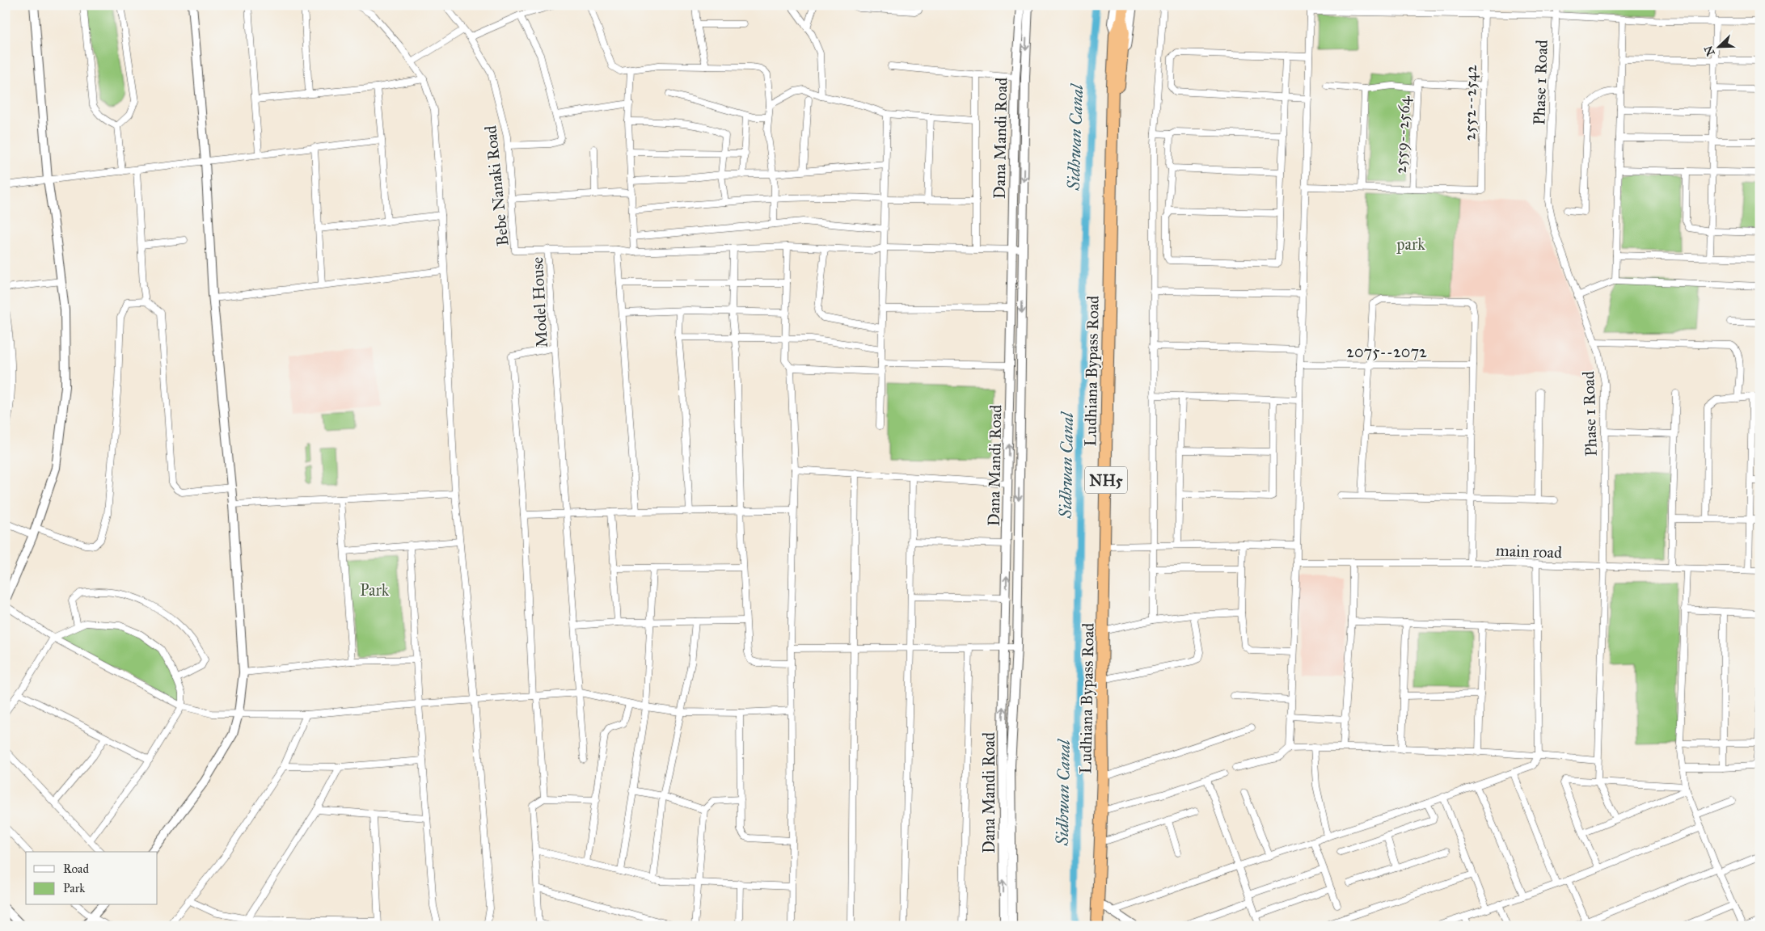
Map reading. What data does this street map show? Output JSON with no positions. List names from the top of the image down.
{
  "streets": {
    "highway": ["Ludhiana Bypass Road", "NH5"],
    "street": [
      "Phase 1 Road",
      "2552--2542",
      "2559--2564",
      "Dana Mandi Road",
      "Bebe Nanaki Road",
      "Model House",
      "2075--2072",
      "main road"
    ]
  },
  "crossings": [
    ["Phase 1 Road", "main road"],
    ["2552--2542", "2559--2564"],
    ["Dana Mandi Road", "Model House"],
    ["Bebe Nanaki Road", "Model House"],
    ["Ludhiana Bypass Road", "NH5"]
  ],
  "water": ["Sidhwan Canal"],
  "parks": ["park", "Park"],
  "legend": ["Road", "Park"],
  "north": "bottom left"
}
